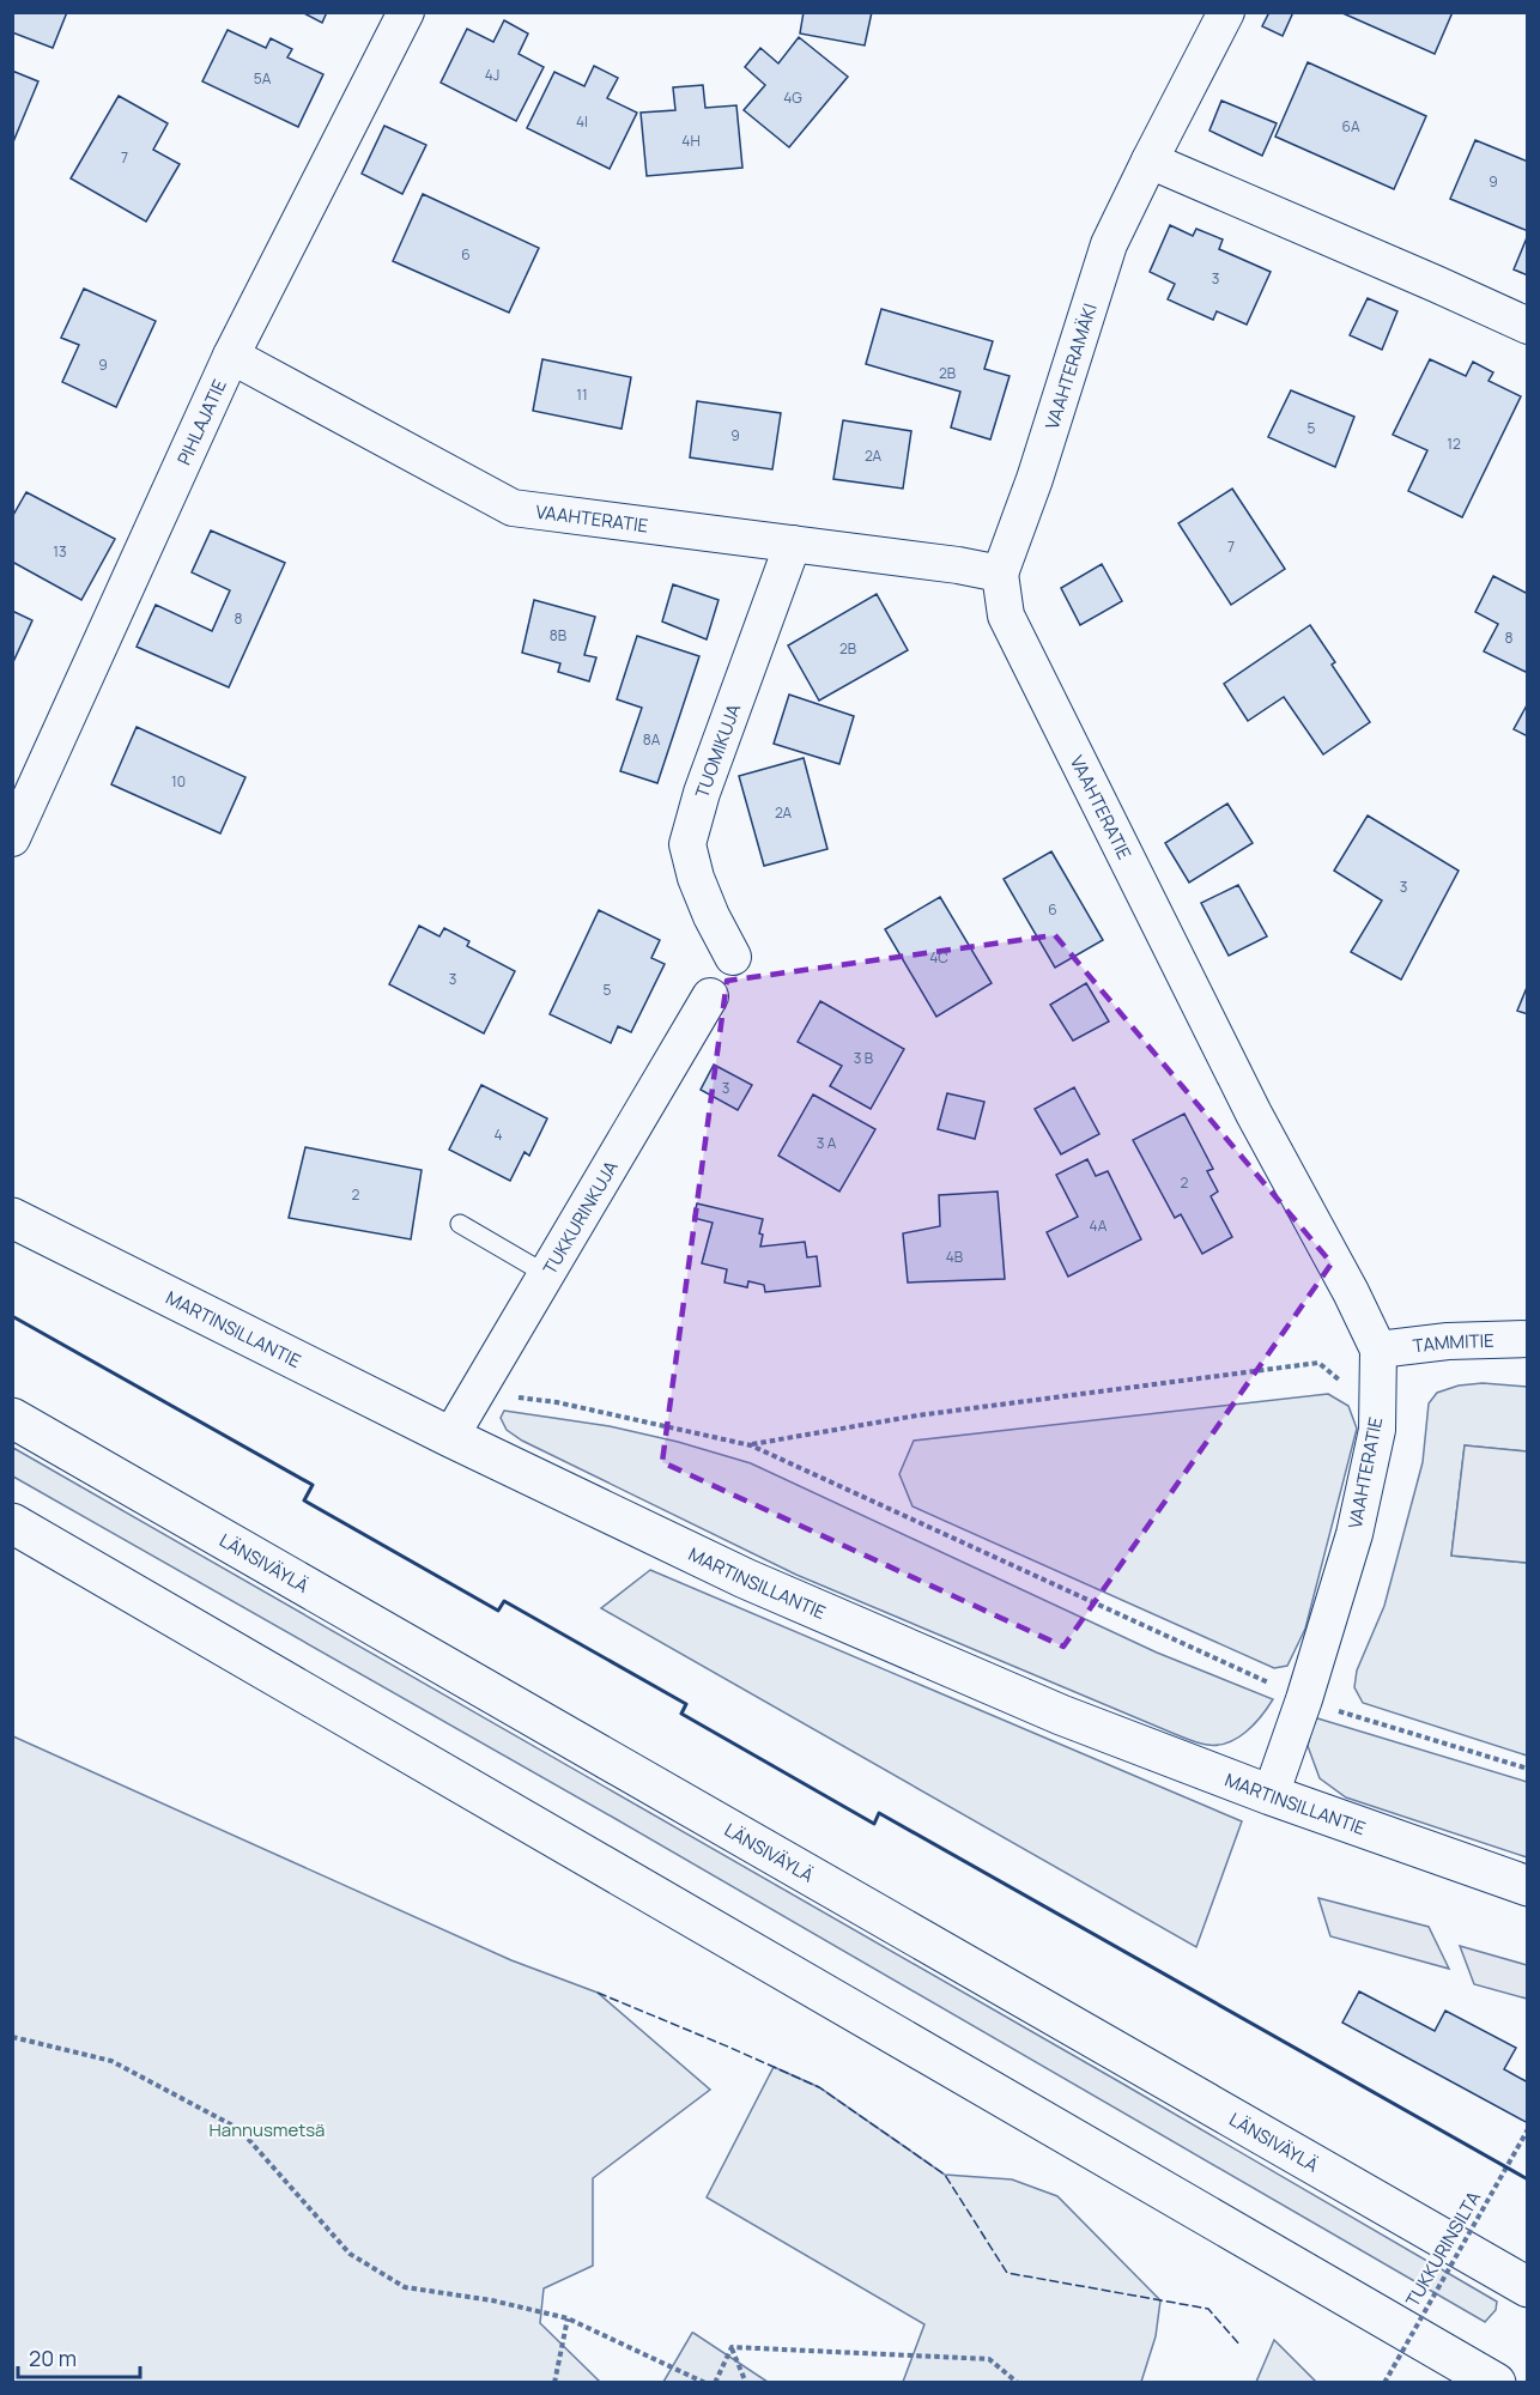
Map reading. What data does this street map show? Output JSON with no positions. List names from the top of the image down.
{
  "streets": {
    "main road": ["MARTINSILLANTIE", "LÄNSIVÄYLÄ"],
    "street": [
      "VAAHTERAMÄKI",
      "PIHLAJATIE",
      "VAAHTERATIE",
      "TUOMIKUJA",
      "TUKKURINKUJA",
      "TAMMITIE"
    ],
    "path": ["TUKKURINSILTA"]
  },
  "crossings": [
    ["VAAHTERAMÄKI", "VAAHTERATIE"],
    ["PIHLAJATIE", "VAAHTERATIE"],
    ["VAAHTERATIE", "TUOMIKUJA"],
    ["VAAHTERATIE", "MARTINSILLANTIE"],
    ["VAAHTERATIE", "TAMMITIE"],
    ["TUKKURINKUJA", "MARTINSILLANTIE"]
  ],
  "parks": ["Hannusmetsä"],
  "house_numbers": [
    "4J",
    "5A",
    "4G",
    "4I",
    "6A",
    "4H",
    "7",
    "9",
    "6",
    "3",
    "9",
    "2B",
    "11",
    "5",
    "9",
    "12",
    "2A",
    "7",
    "13",
    "8",
    "8B",
    "8",
    "2B",
    "8A",
    "10",
    "2A",
    "3",
    "6",
    "4C",
    "3",
    "5",
    "3 B",
    "3",
    "4",
    "3 A",
    "2",
    "2",
    "4A",
    "4B"
  ],
  "scale_bar": "20 m"
}
